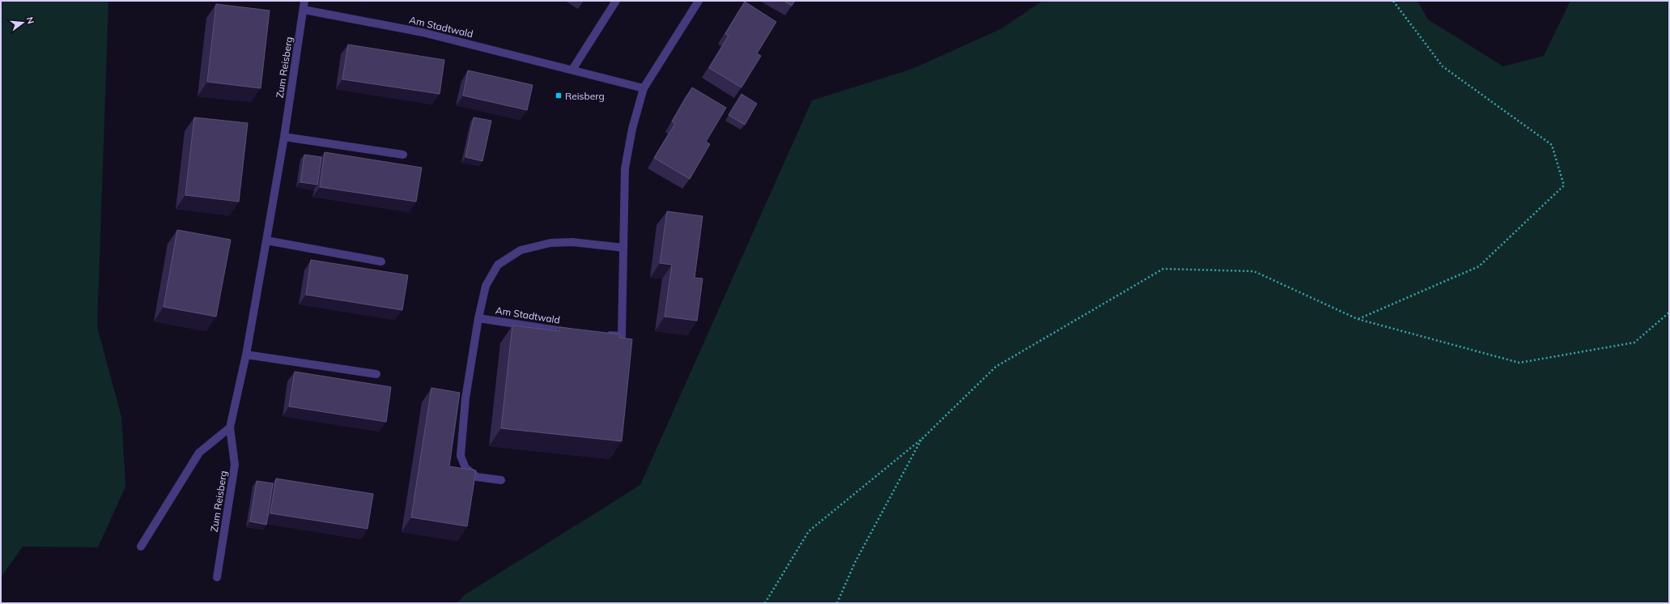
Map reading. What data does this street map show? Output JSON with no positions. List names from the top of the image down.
{
  "streets": {
    "street": ["Am Stadtwald", "Zum Reisberg"]
  },
  "crossings": [
    ["Am Stadtwald", "Zum Reisberg"]
  ],
  "places": {
    "transit": ["Reisberg"]
  },
  "north": "right"
}
